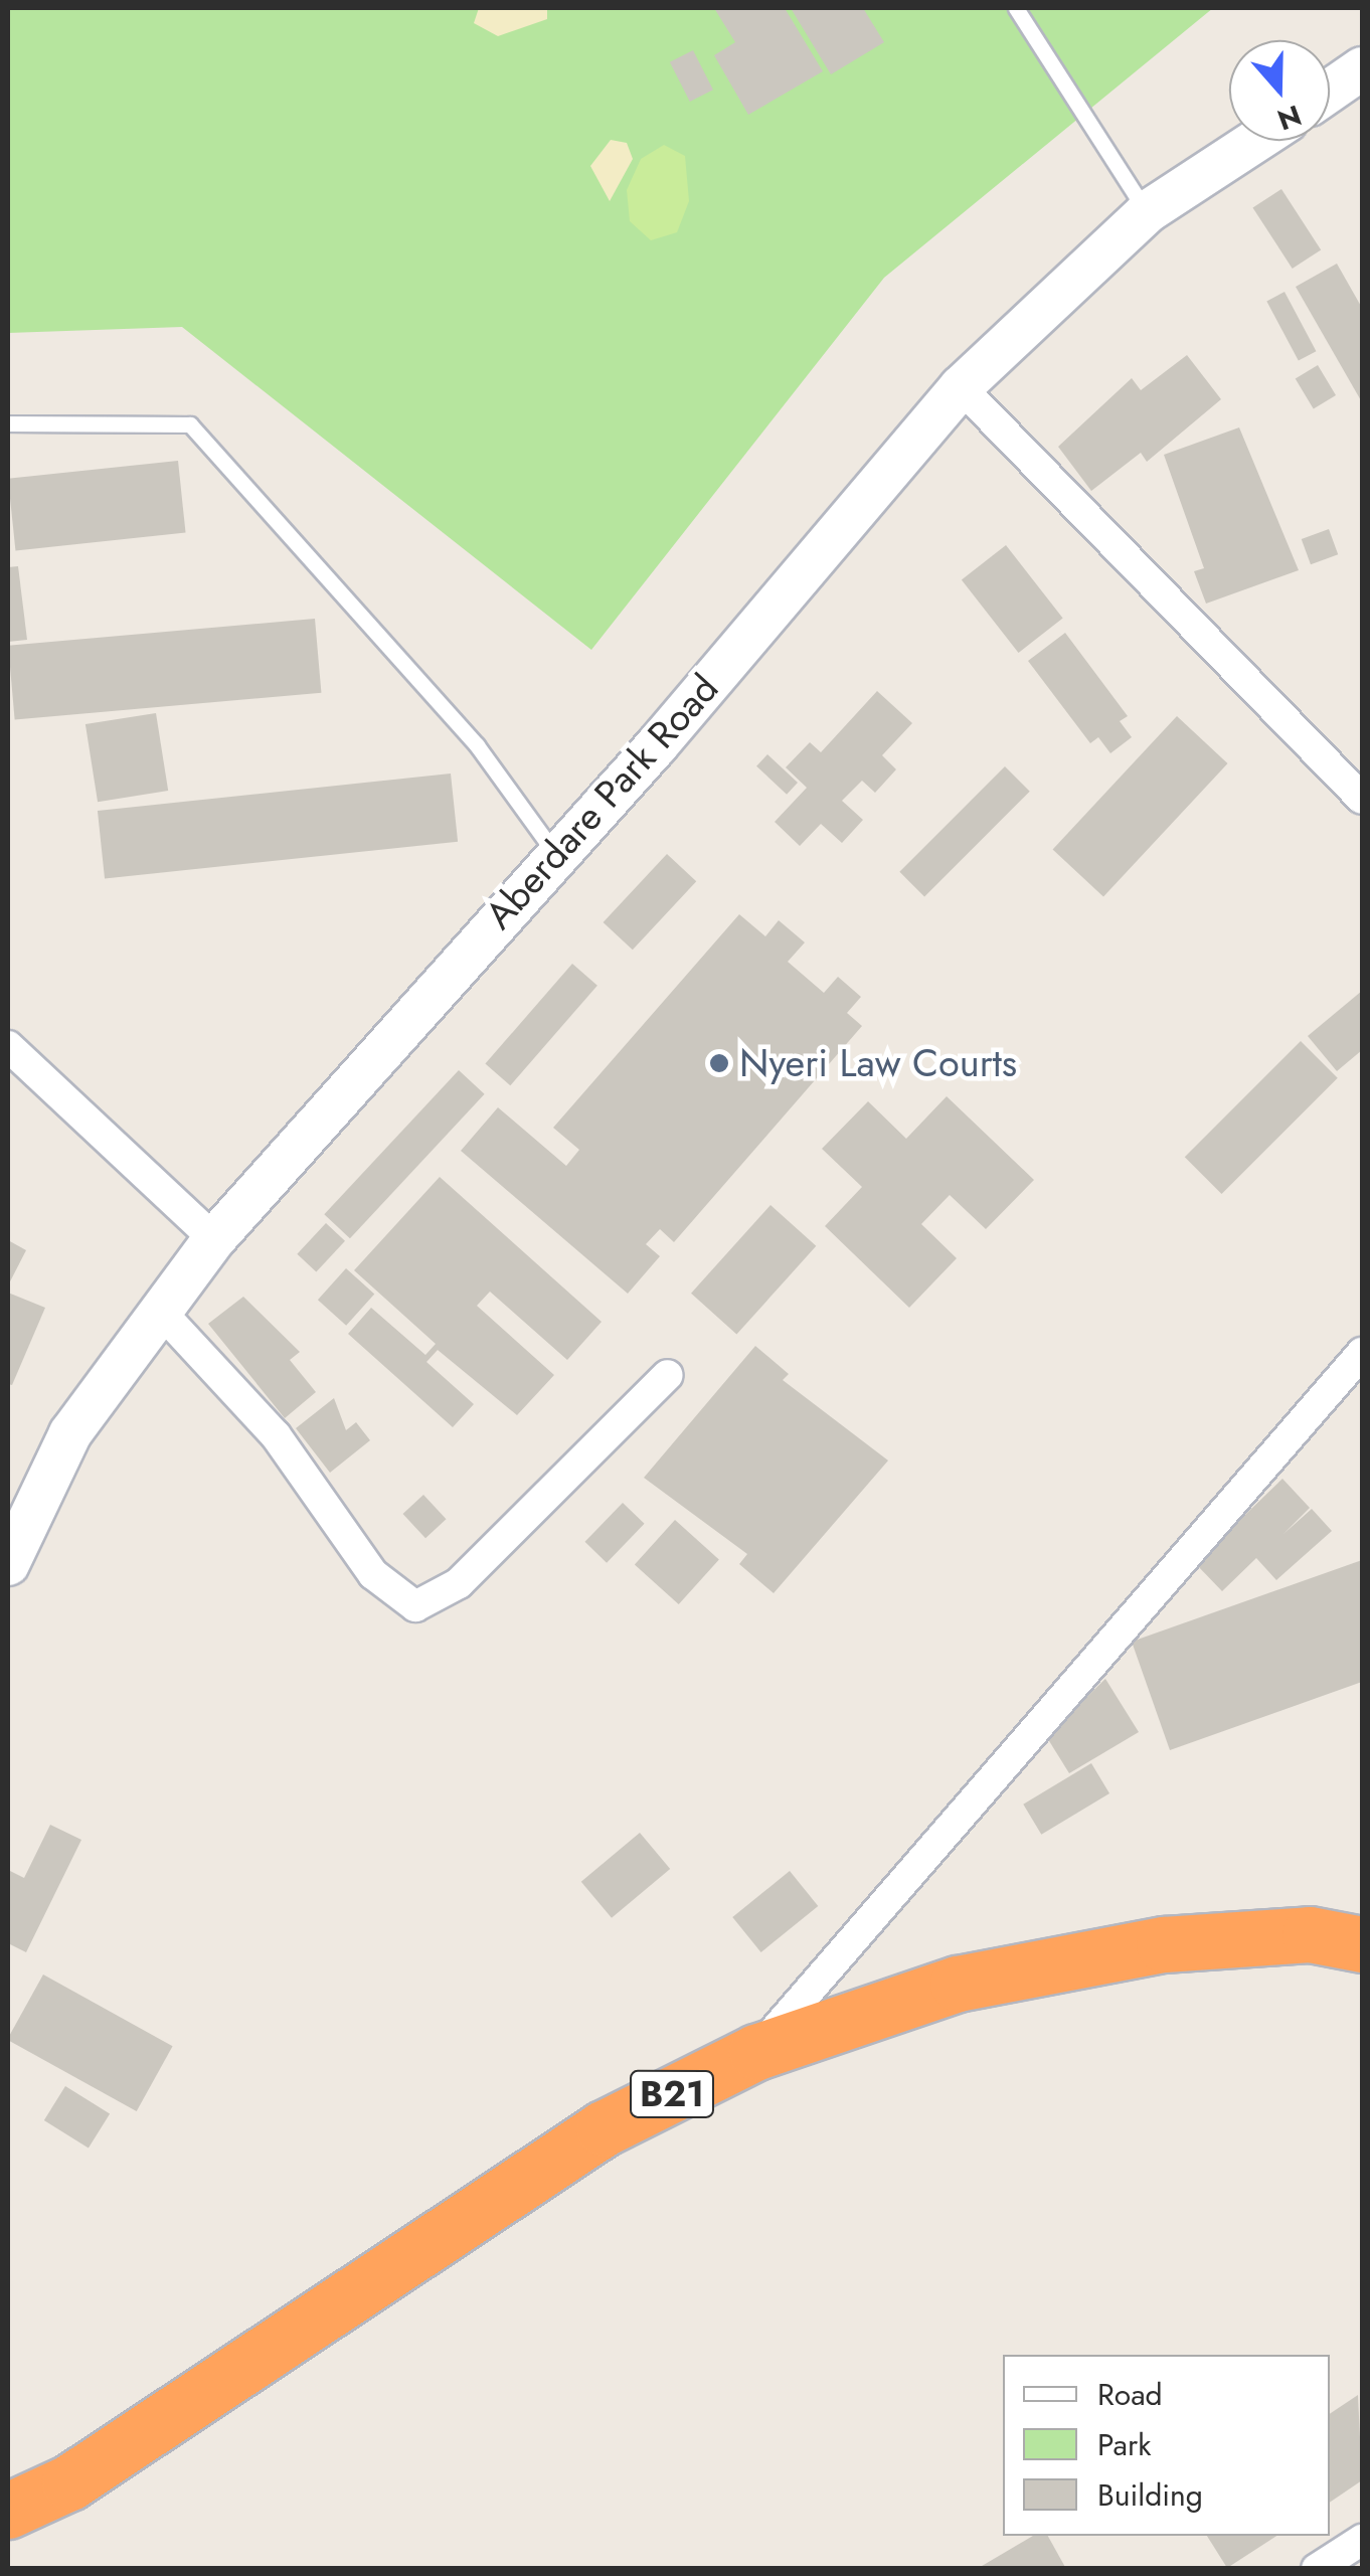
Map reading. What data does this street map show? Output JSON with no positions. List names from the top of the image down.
{
  "streets": {
    "highway": ["B21"],
    "street": ["Aberdare Park Road"]
  },
  "places": ["Nyeri Law Courts"],
  "legend": ["Road", "Park", "Building"],
  "north": "bottom"
}
